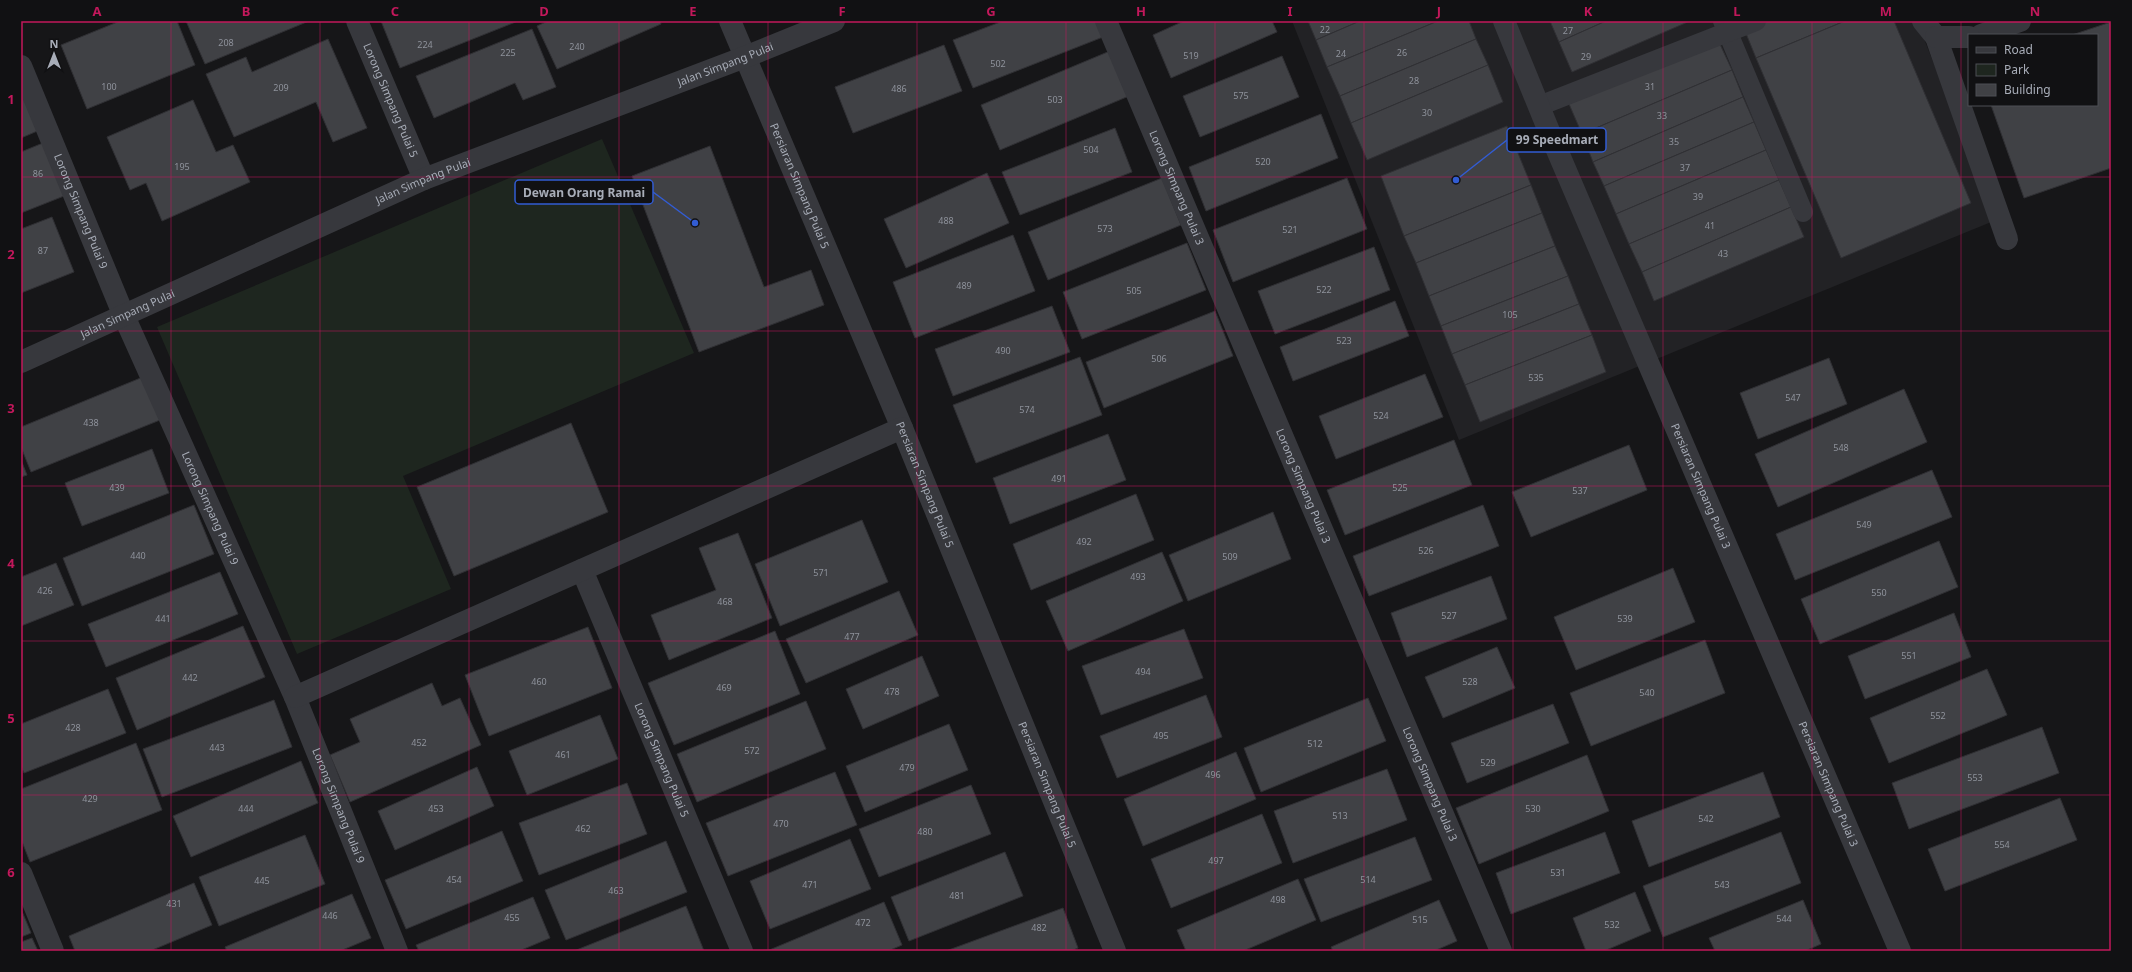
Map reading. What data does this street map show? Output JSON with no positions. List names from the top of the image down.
{
  "streets": {
    "street": [
      "Jalan Simpang Pulai",
      "Lorong Simpang Pulai 5",
      "Persiaran Simpang Pulai 5",
      "Lorong Simpang Pulai 3",
      "Lorong Simpang Pulai 9",
      "Persiaran Simpang Pulai 3"
    ]
  },
  "crossings": [
    ["Jalan Simpang Pulai", "Lorong Simpang Pulai 5"],
    ["Jalan Simpang Pulai", "Persiaran Simpang Pulai 5"],
    ["Jalan Simpang Pulai", "Lorong Simpang Pulai 9"]
  ],
  "places": ["99 Speedmart", "Dewan Orang Ramai"],
  "house_numbers": [
    "22",
    "27",
    "208",
    "224",
    "240",
    "225",
    "26",
    "24",
    "519",
    "29",
    "502",
    "28",
    "100",
    "31",
    "209",
    "486",
    "575",
    "503",
    "30",
    "33",
    "35",
    "504",
    "520",
    "195",
    "37",
    "86",
    "39",
    "488",
    "41",
    "573",
    "521",
    "87",
    "43",
    "489",
    "522",
    "505",
    "105",
    "523",
    "490",
    "506",
    "535",
    "547",
    "574",
    "524",
    "438",
    "548",
    "491",
    "439",
    "525",
    "537",
    "549",
    "492",
    "526",
    "440",
    "509",
    "571",
    "493",
    "426",
    "550",
    "468",
    "527",
    "441",
    "539",
    "477",
    "551",
    "494",
    "442",
    "460",
    "528",
    "469",
    "478",
    "540",
    "552",
    "428",
    "495",
    "452",
    "512",
    "443",
    "572",
    "461",
    "529",
    "479",
    "496",
    "553",
    "429",
    "444",
    "453",
    "530",
    "513",
    "542",
    "470",
    "462",
    "480",
    "554",
    "497",
    "531",
    "454",
    "514",
    "445",
    "471",
    "543",
    "463",
    "481",
    "498",
    "431",
    "446",
    "455",
    "544",
    "515",
    "472",
    "532",
    "482"
  ],
  "legend": ["Road", "Park", "Building"],
  "north": "top",
  "grid": {
    "columns": [
      "A",
      "B",
      "C",
      "D",
      "E",
      "F",
      "G",
      "H",
      "I",
      "J",
      "K",
      "L",
      "M",
      "N"
    ],
    "rows": [
      "1",
      "2",
      "3",
      "4",
      "5",
      "6"
    ]
  }
}
